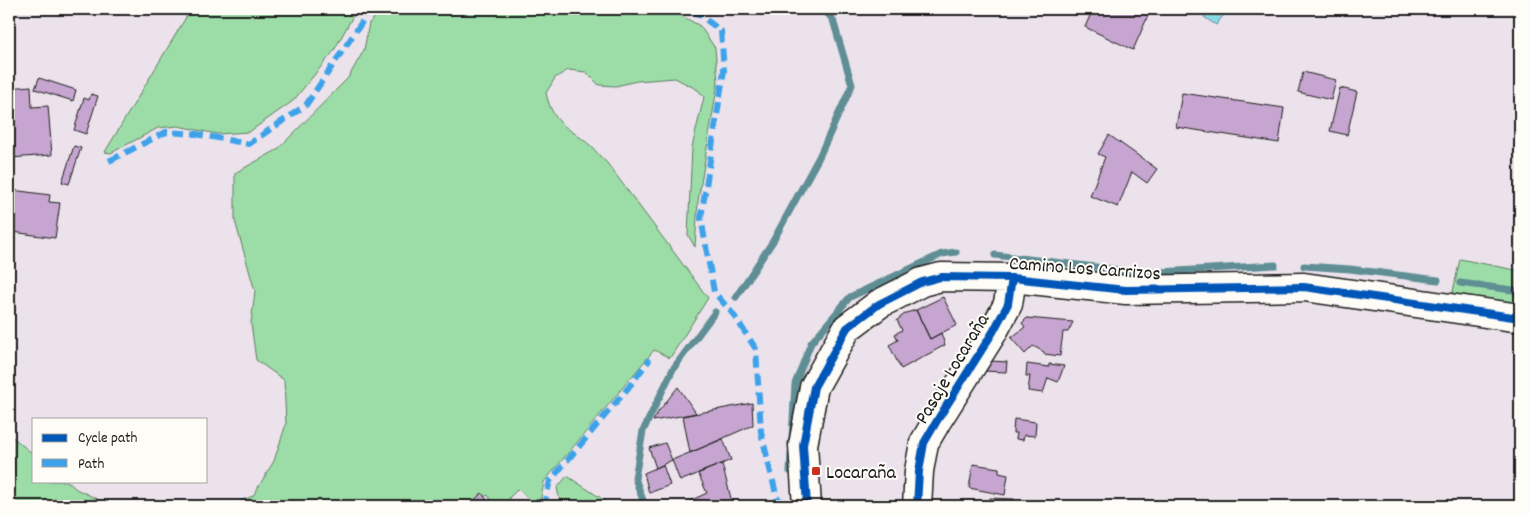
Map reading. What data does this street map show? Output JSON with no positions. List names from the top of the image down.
{
  "streets": {
    "street": ["Camino Los Carrizos", "Pasaje Locaraña"]
  },
  "crossings": [
    ["Camino Los Carrizos", "Pasaje Locaraña"]
  ],
  "places": {
    "transit": ["Locaraña"]
  },
  "legend": ["Cycle path", "Path"]
}
